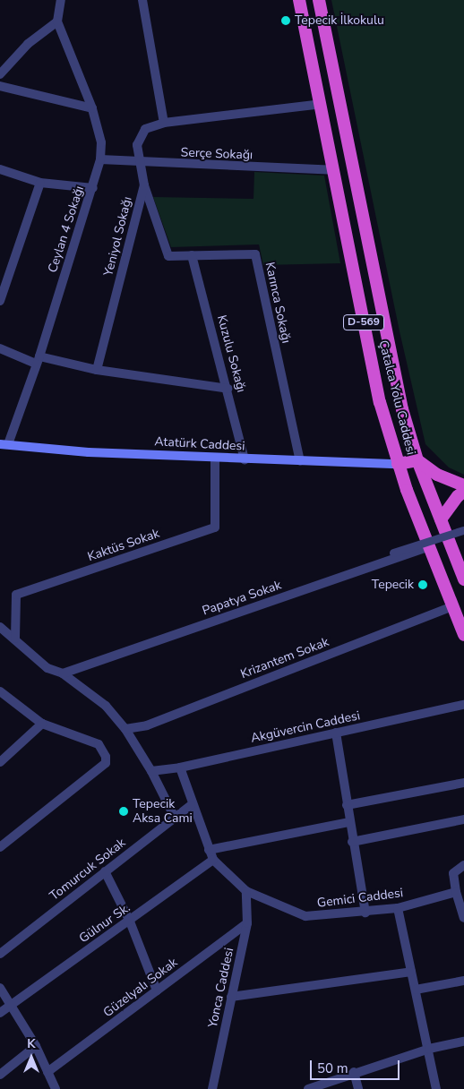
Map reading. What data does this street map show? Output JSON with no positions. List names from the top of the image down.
{
  "streets": {
    "highway": ["D-569", "Çatalca Yolu Caddesi"],
    "main road": ["Atatürk Caddesi"],
    "street": [
      "Serçe Sokağı",
      "Ceylan 4 Sokağı",
      "Yeniyol Sokağı",
      "Karınca Sokağı",
      "Kuzulu Sokağı",
      "Kaktüs Sokak",
      "Papatya Sokak",
      "Krizantem Sokak",
      "Akgüvercin Caddesi",
      "Tomurcuk Sokak",
      "Gemici Caddesi",
      "Gülnur Sk.",
      "Güzelyalı Sokak",
      "Yonca Caddesi"
    ]
  },
  "crossings": [
    ["Serçe Sokağı", "Ceylan 4 Sokağı"],
    ["Serçe Sokağı", "Yeniyol Sokağı"],
    ["Serçe Sokağı", "Çatalca Yolu Caddesi"],
    ["Ceylan 4 Sokağı", "Atatürk Caddesi"],
    ["Yeniyol Sokağı", "Karınca Sokağı"],
    ["Yeniyol Sokağı", "Çatalca Yolu Caddesi"],
    ["Karınca Sokağı", "Kuzulu Sokağı"],
    ["Karınca Sokağı", "Atatürk Caddesi"],
    ["Kuzulu Sokağı", "Atatürk Caddesi"],
    ["Çatalca Yolu Caddesi", "Atatürk Caddesi"],
    ["Çatalca Yolu Caddesi", "Papatya Sokak"],
    ["Çatalca Yolu Caddesi", "Krizantem Sokak"],
    ["Atatürk Caddesi", "Kaktüs Sokak"],
    ["Akgüvercin Caddesi", "Gemici Caddesi"],
    ["Tomurcuk Sokak", "Gemici Caddesi"],
    ["Gemici Caddesi", "Gülnur Sk."],
    ["Gemici Caddesi", "Yonca Caddesi"],
    ["Güzelyalı Sokak", "Yonca Caddesi"]
  ],
  "places": ["Tepecik İlkokulu", "Tepecik", "Tepecik Aksa Cami"],
  "scale_bar": "50 m",
  "north": "top"
}
